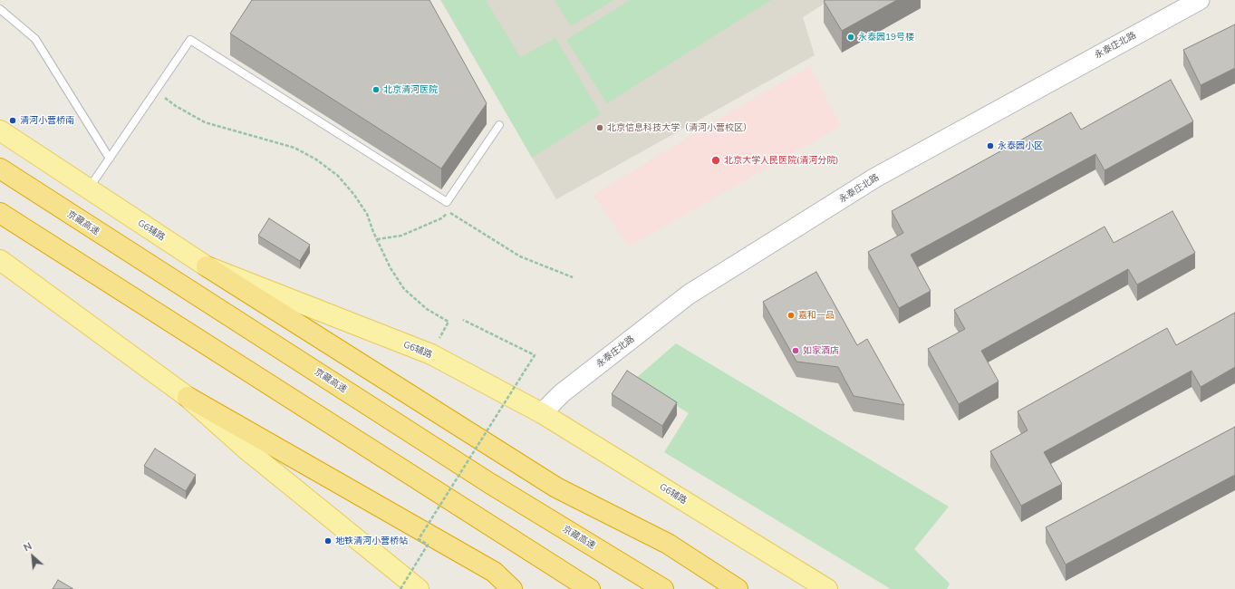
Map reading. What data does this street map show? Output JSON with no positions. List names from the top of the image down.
{
  "streets": {
    "highway": ["京藏高速"],
    "main road": ["G6辅路"],
    "street": ["永泰庄北路"]
  },
  "crossings": [
    ["永泰庄北路", "G6辅路"]
  ],
  "places": [
    "永泰园19号楼",
    "北京清河医院",
    "清河小营桥南",
    "北京信息科技大学（清河小营校区）",
    "永泰园小区",
    "北京大学人民医院(清河分院)",
    "嘉和一品",
    "如家酒店",
    "地铁清河小营桥站"
  ],
  "north": "top left"
}
